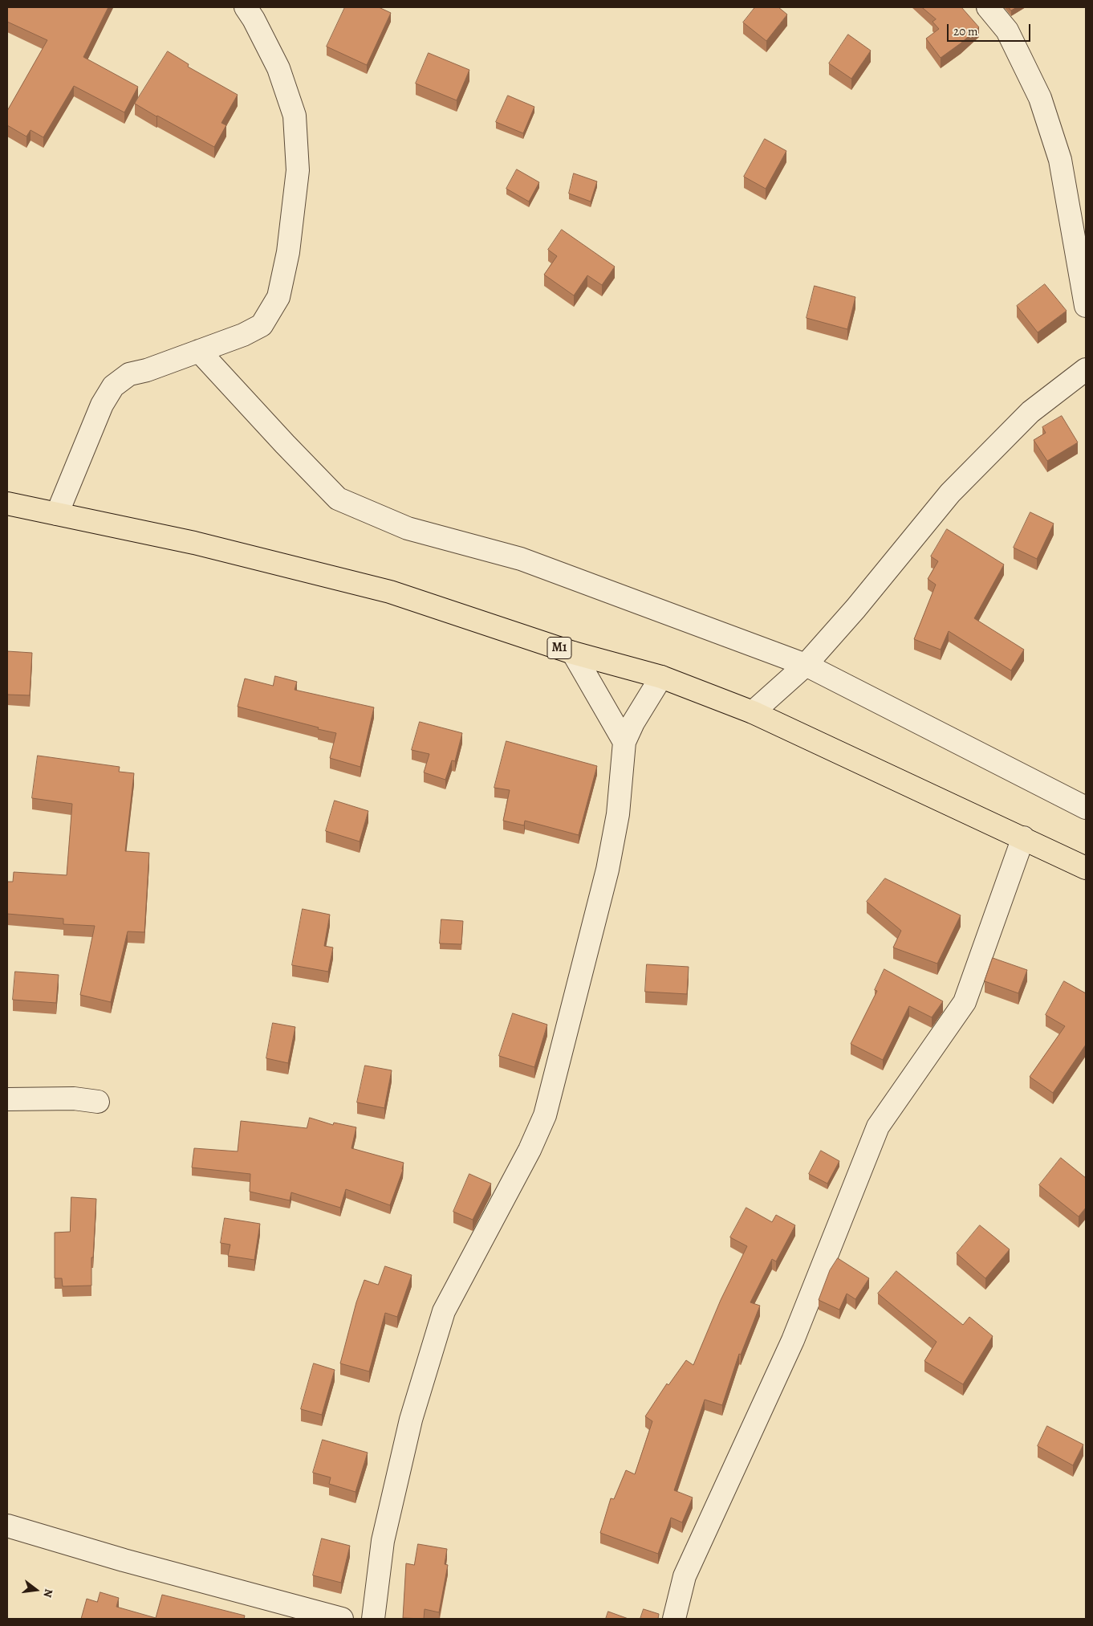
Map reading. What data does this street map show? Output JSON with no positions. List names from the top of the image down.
{
  "streets": {
    "highway": ["M1"]
  },
  "scale_bar": "20 m",
  "north": "right"
}
